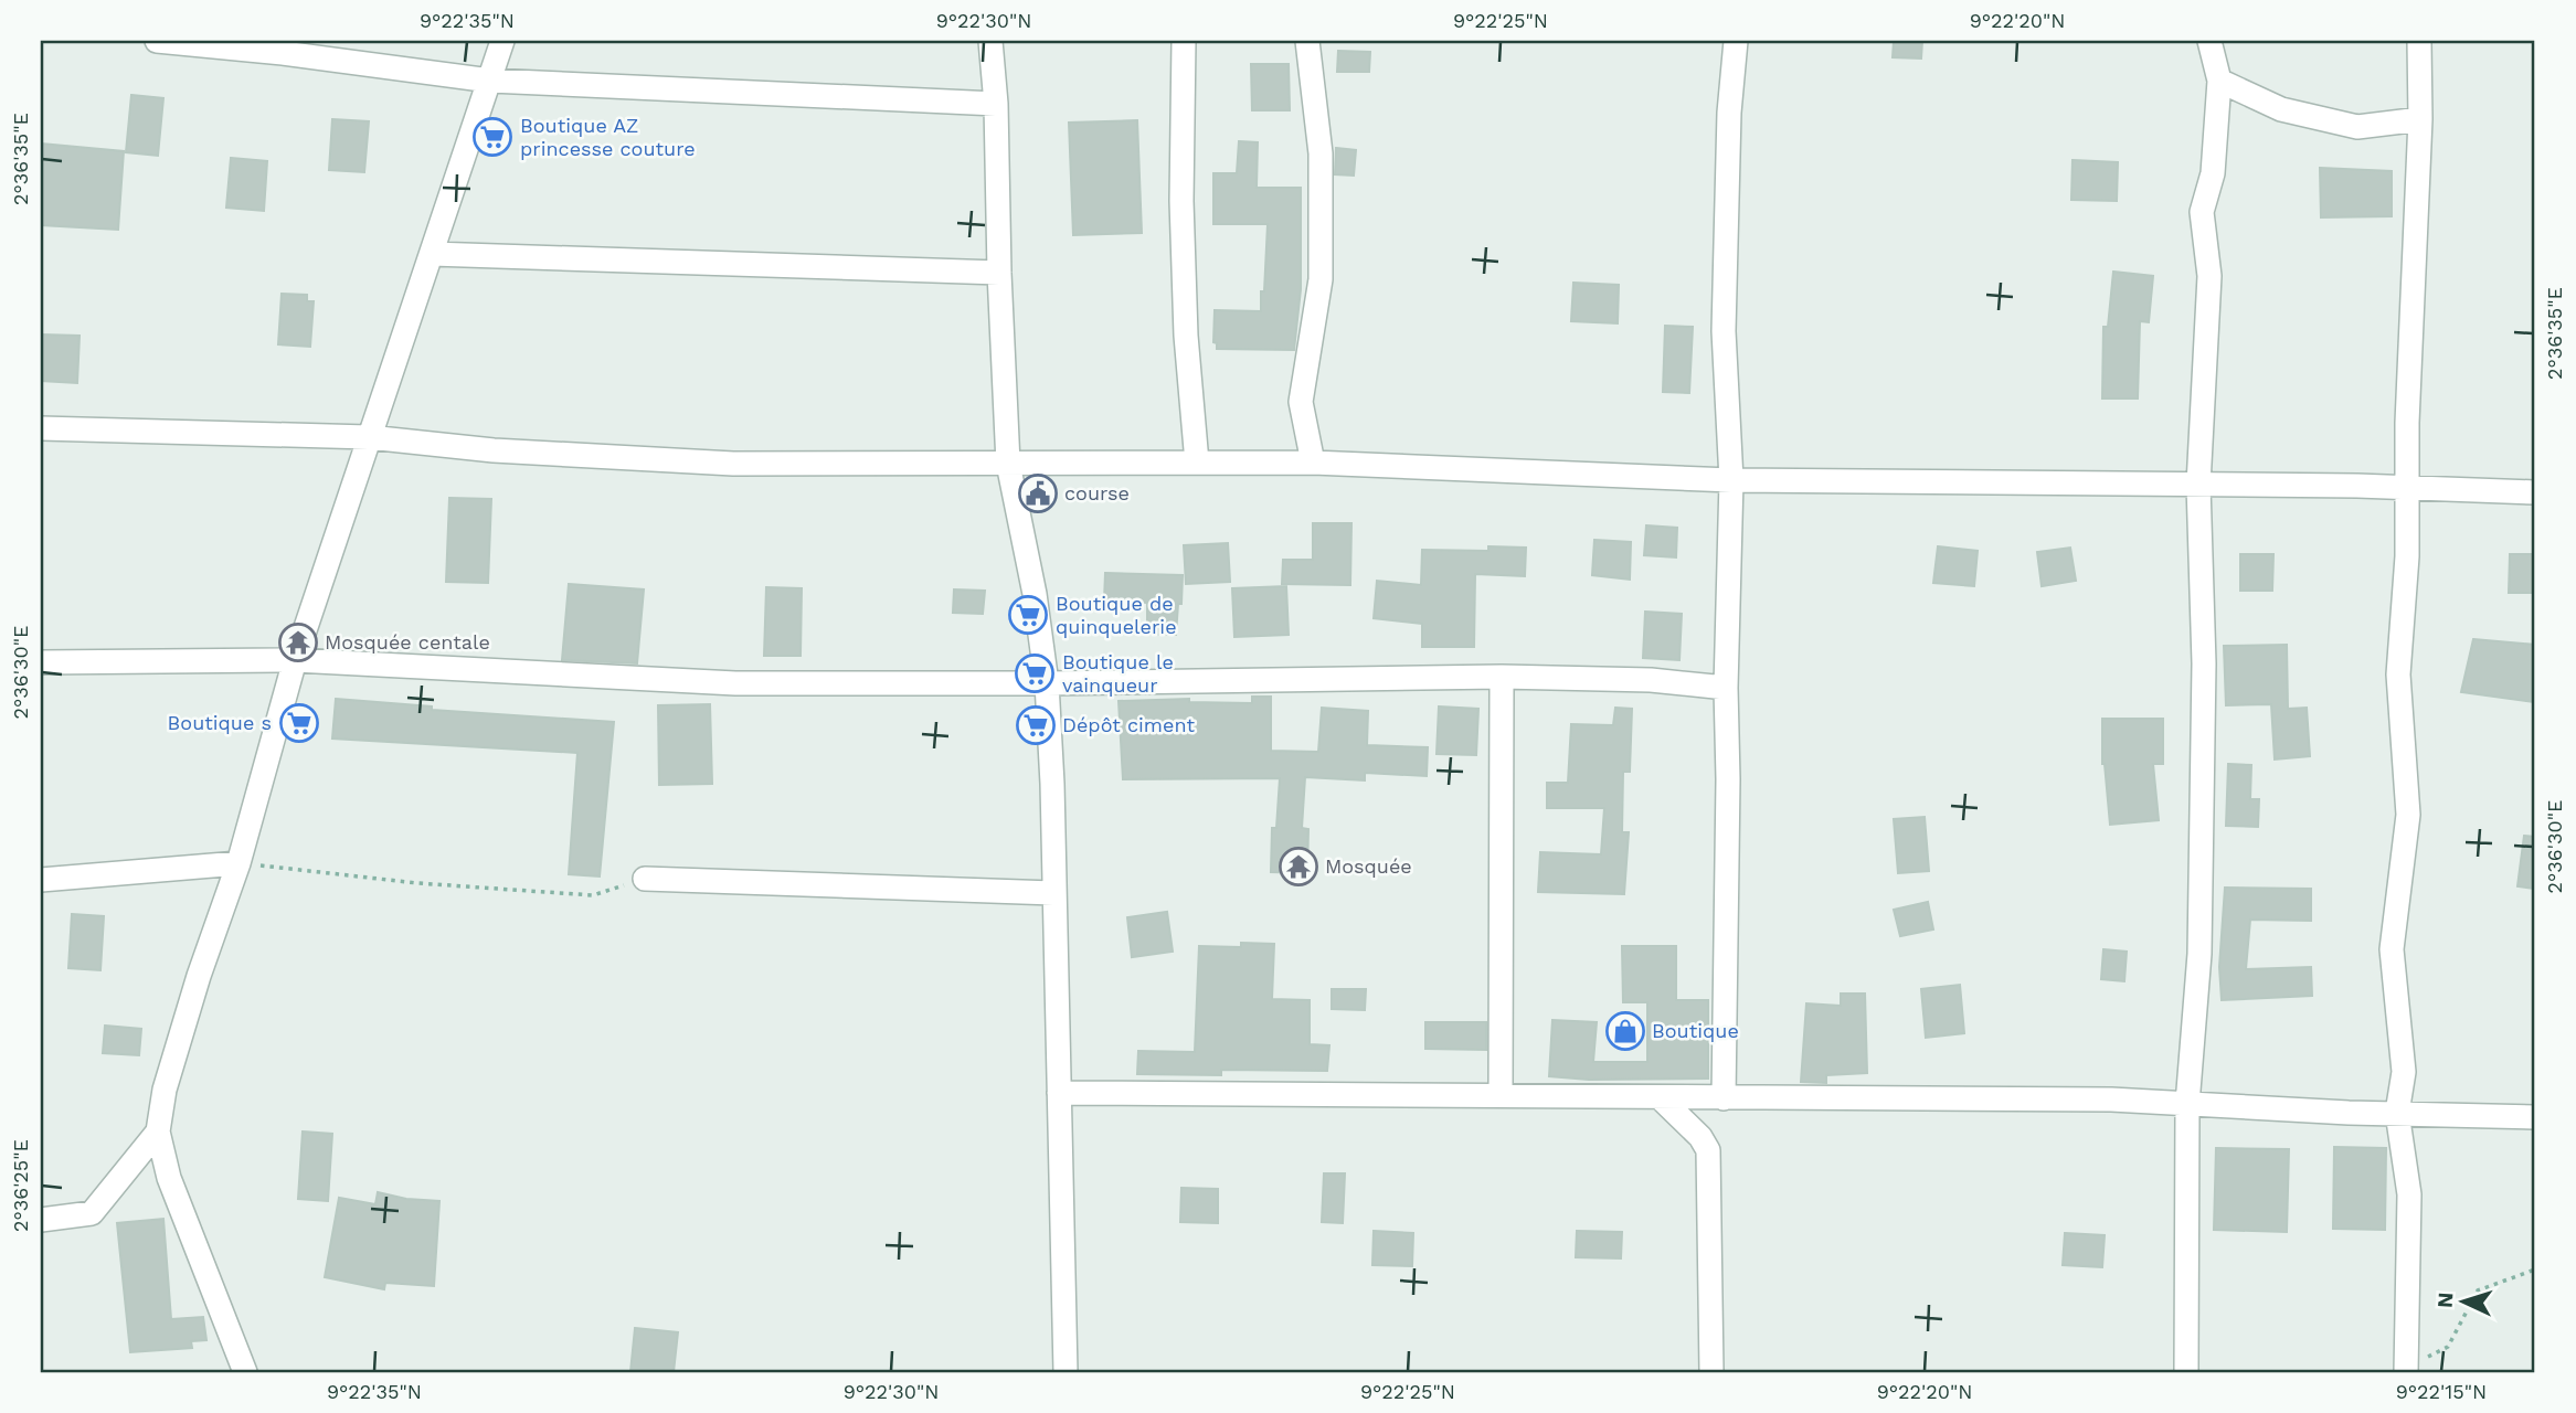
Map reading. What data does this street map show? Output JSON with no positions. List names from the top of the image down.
{
  "places": {
    "supermarket": [
      "Boutique AZ princesse couture",
      "Boutique de quinquelerie",
      "Boutique le vainqueur",
      "Boutique s",
      "Dépôt ciment"
    ],
    "public building": ["course"],
    "temple": ["Mosquée centale", "Mosquée"],
    "shop": ["Boutique"]
  },
  "north": "left",
  "coordinates": [
    "9°22'35\"N",
    "9°22'30\"N",
    "9°22'25\"N",
    "9°22'20\"N",
    "2°36'35\"E",
    "2°36'30\"E",
    "2°36'25\"E",
    "9°22'15\"N"
  ]
}
